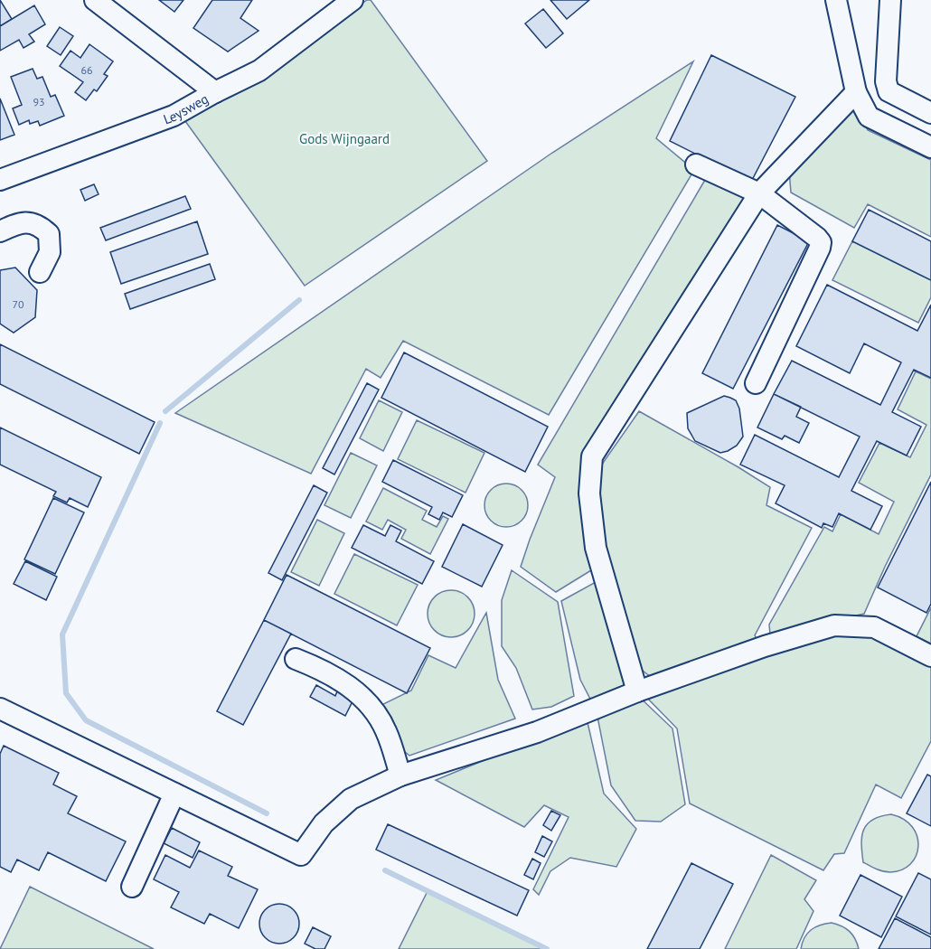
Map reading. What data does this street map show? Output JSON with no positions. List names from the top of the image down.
{
  "streets": {
    "street": ["Leysweg"]
  },
  "parks": ["Gods Wijngaard"],
  "house_numbers": ["66", "93", "70"]
}
